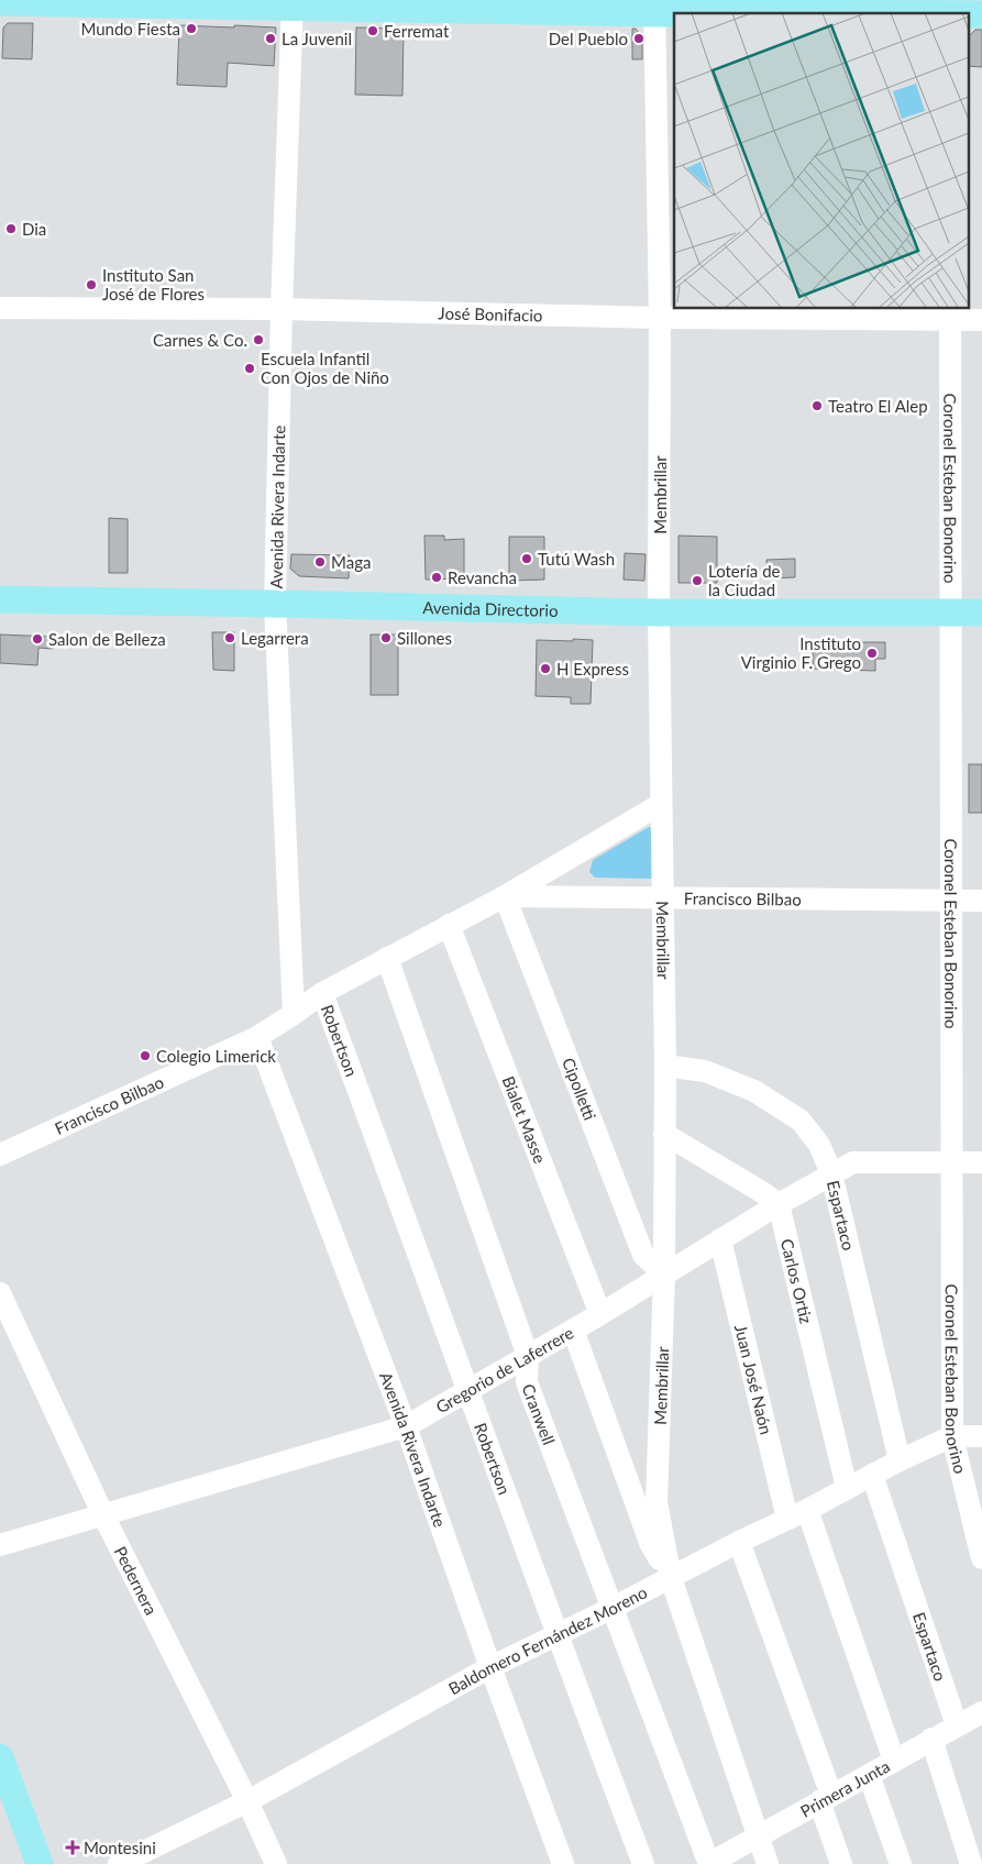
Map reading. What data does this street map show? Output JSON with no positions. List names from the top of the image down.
{
  "streets": {
    "main road": ["Avenida Directorio"],
    "street": [
      "José Bonifacio",
      "Coronel Esteban Bonorino",
      "Membrillar",
      "Avenida Rivera Indarte",
      "Francisco Bilbao",
      "Robertson",
      "Cipolletti",
      "Bialet Masse",
      "Espartaco",
      "Carlos Ortiz",
      "Gregorio de Laferrere",
      "Juan José Naón",
      "Cranwell",
      "Pedernera",
      "Baldomero Fernández Moreno",
      "Primera Junta"
    ]
  },
  "crossings": [
    ["José Bonifacio", "Coronel Esteban Bonorino"],
    ["José Bonifacio", "Membrillar"],
    ["José Bonifacio", "Avenida Rivera Indarte"],
    ["Coronel Esteban Bonorino", "Avenida Directorio"],
    ["Coronel Esteban Bonorino", "Francisco Bilbao"],
    ["Coronel Esteban Bonorino", "Gregorio de Laferrere"],
    ["Coronel Esteban Bonorino", "Baldomero Fernández Moreno"],
    ["Membrillar", "Avenida Directorio"],
    ["Membrillar", "Francisco Bilbao"],
    ["Membrillar", "Cipolletti"],
    ["Membrillar", "Espartaco"],
    ["Membrillar", "Gregorio de Laferrere"],
    ["Membrillar", "Baldomero Fernández Moreno"],
    ["Membrillar", "Primera Junta"],
    ["Avenida Rivera Indarte", "Avenida Directorio"],
    ["Avenida Rivera Indarte", "Francisco Bilbao"],
    ["Avenida Rivera Indarte", "Gregorio de Laferrere"],
    ["Avenida Rivera Indarte", "Baldomero Fernández Moreno"],
    ["Francisco Bilbao", "Robertson"],
    ["Francisco Bilbao", "Cipolletti"],
    ["Francisco Bilbao", "Bialet Masse"],
    ["Francisco Bilbao", "Cranwell"],
    ["Robertson", "Gregorio de Laferrere"],
    ["Robertson", "Baldomero Fernández Moreno"],
    ["Cipolletti", "Gregorio de Laferrere"],
    ["Bialet Masse", "Gregorio de Laferrere"],
    ["Espartaco", "Gregorio de Laferrere"],
    ["Espartaco", "Baldomero Fernández Moreno"],
    ["Espartaco", "Primera Junta"],
    ["Carlos Ortiz", "Gregorio de Laferrere"],
    ["Carlos Ortiz", "Baldomero Fernández Moreno"],
    ["Gregorio de Laferrere", "Juan José Naón"],
    ["Gregorio de Laferrere", "Cranwell"],
    ["Gregorio de Laferrere", "Pedernera"],
    ["Juan José Naón", "Baldomero Fernández Moreno"],
    ["Cranwell", "Baldomero Fernández Moreno"],
    ["Cranwell", "Primera Junta"],
    ["Pedernera", "Baldomero Fernández Moreno"]
  ],
  "places": {
    "other": [
      "Mundo Fiesta",
      "Ferremat",
      "La Juvenil",
      "Del Pueblo",
      "Dia",
      "Instituto San José de Flores",
      "Carnes & Co.",
      "Escuela Infantil Con Ojos de Niño",
      "Teatro El Alep",
      "Tutú Wash",
      "Maga",
      "Revancha",
      "Lotería de la Ciudad",
      "Legarrera",
      "Sillones",
      "Salon de Belleza",
      "Instituto Virginio F. Grego",
      "H Express",
      "Colegio Limerick"
    ],
    "health": ["Montesini"]
  }
}
